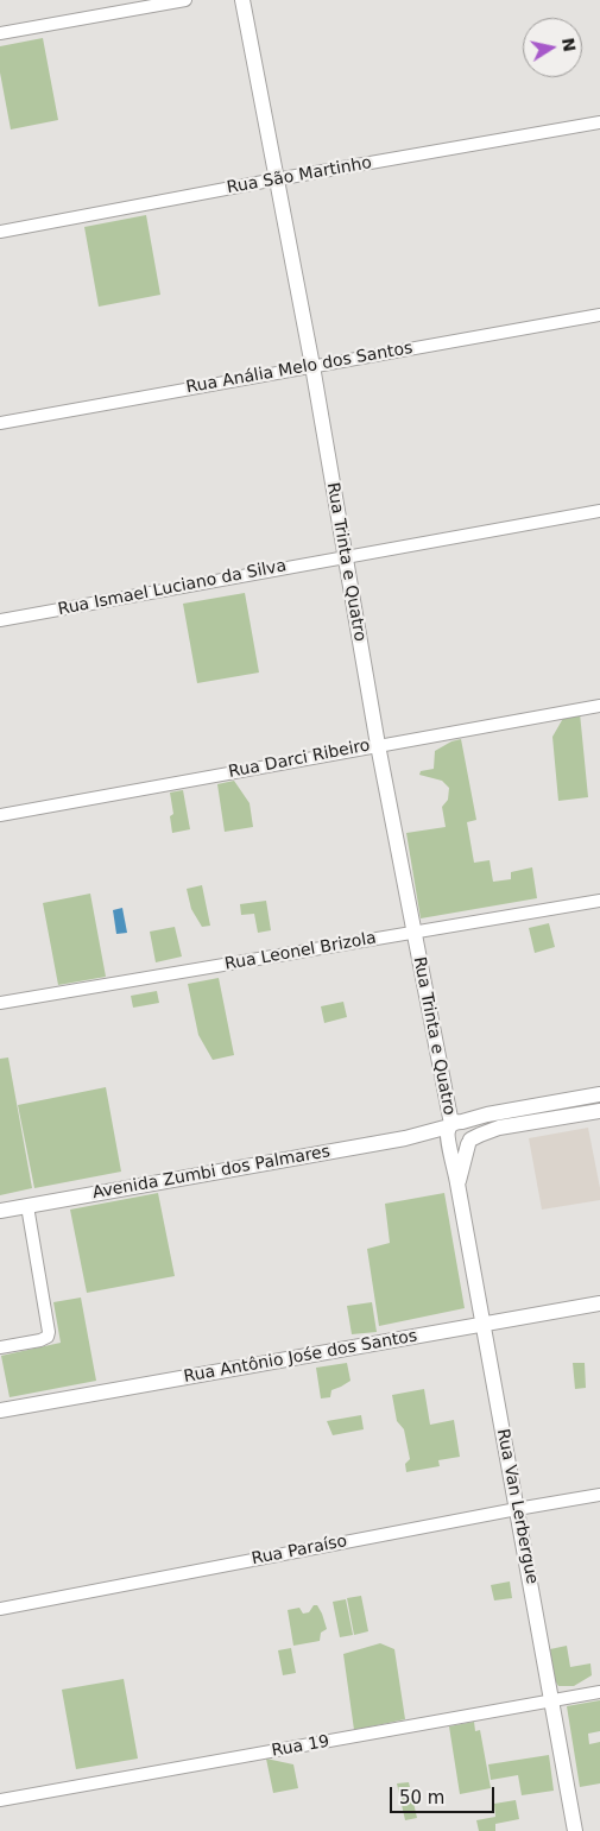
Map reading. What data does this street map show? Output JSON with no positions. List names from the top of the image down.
{
  "streets": {
    "street": [
      "Rua São Martinho",
      "Rua Anália Melo dos Santos",
      "Rua Trinta e Quatro",
      "Rua Ismael Luciano da Silva",
      "Rua Darci Ribeiro",
      "Rua Leonel Brizola",
      "Avenida Zumbi dos Palmares",
      "Rua Antônio Jośe dos Santos",
      "Rua Van Lerbergue",
      "Rua Paraíso",
      "Rua 19"
    ]
  },
  "crossings": [
    ["Rua São Martinho", "Rua Trinta e Quatro"],
    ["Rua Anália Melo dos Santos", "Rua Trinta e Quatro"],
    ["Rua Trinta e Quatro", "Rua Ismael Luciano da Silva"],
    ["Rua Trinta e Quatro", "Rua Darci Ribeiro"],
    ["Rua Trinta e Quatro", "Rua Leonel Brizola"],
    ["Rua Trinta e Quatro", "Avenida Zumbi dos Palmares"],
    ["Rua Trinta e Quatro", "Rua Van Lerbergue"],
    ["Avenida Zumbi dos Palmares", "Rua Van Lerbergue"],
    ["Rua Antônio Jośe dos Santos", "Rua Van Lerbergue"],
    ["Rua Van Lerbergue", "Rua Paraíso"],
    ["Rua Van Lerbergue", "Rua 19"]
  ],
  "scale_bar": "50 m",
  "north": "right"
}
